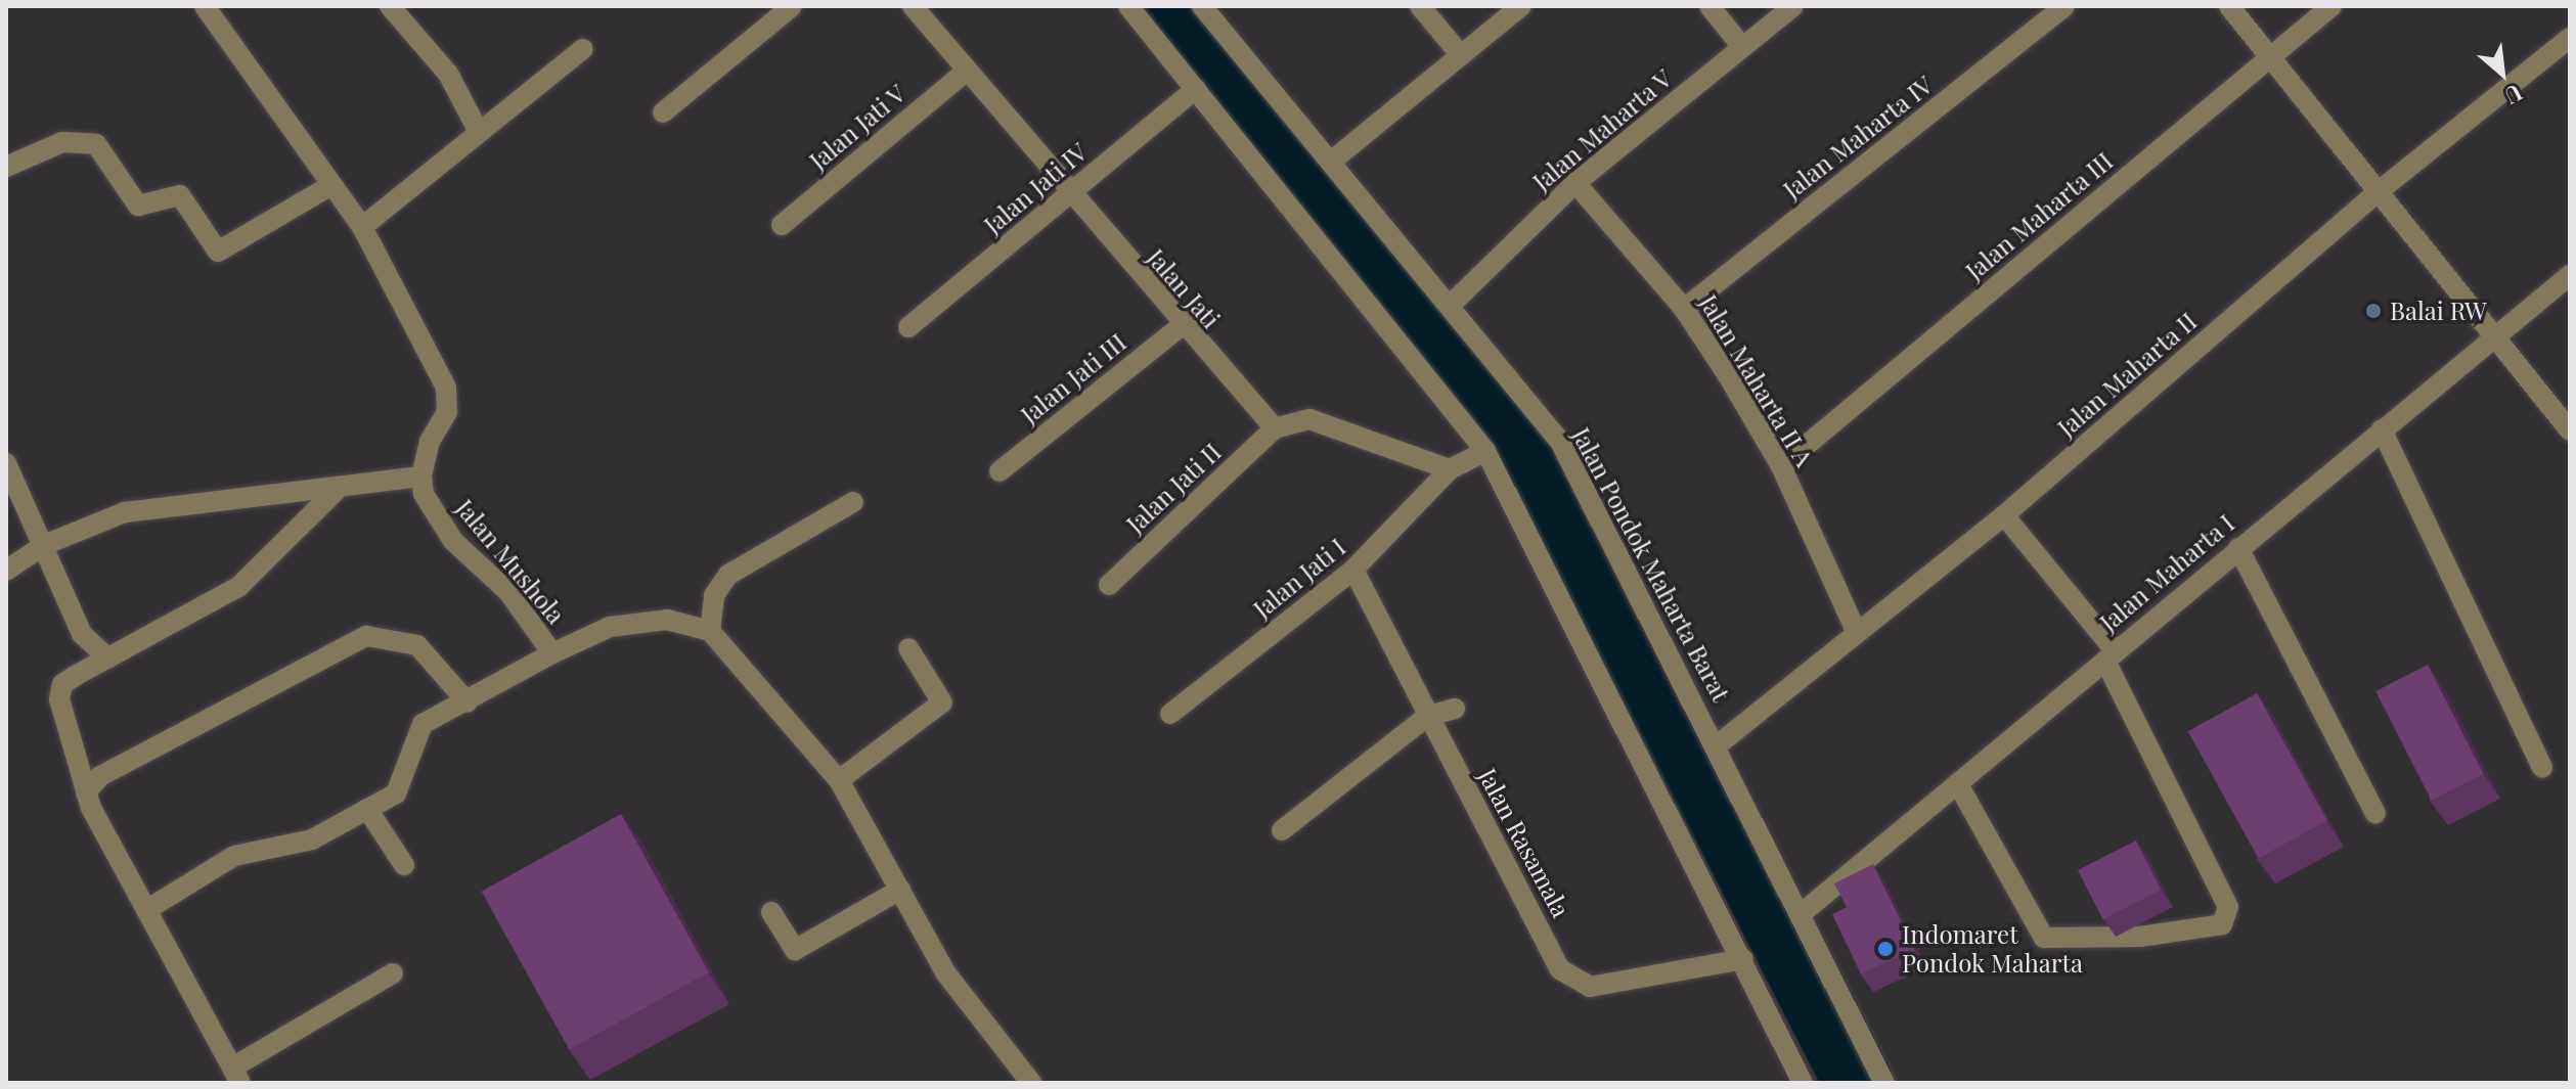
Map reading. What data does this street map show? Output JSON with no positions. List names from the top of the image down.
{
  "streets": {
    "street": [
      "Jalan Jati V",
      "Jalan Maharta V",
      "Jalan Maharta IV",
      "Jalan Jati IV",
      "Jalan Maharta III",
      "Jalan Jati",
      "Jalan Maharta II",
      "Jalan Jati III",
      "Jalan Maharta II A",
      "Jalan Jati II",
      "Jalan Mushola",
      "Jalan Pondok Maharta Barat",
      "Jalan Maharta I",
      "Jalan Jati I",
      "Jalan Rasamala"
    ]
  },
  "crossings": [
    ["Jalan Jati V", "Jalan Jati"],
    ["Jalan Maharta V", "Jalan Maharta II A"],
    ["Jalan Maharta V", "Jalan Pondok Maharta Barat"],
    ["Jalan Maharta IV", "Jalan Maharta II A"],
    ["Jalan Jati IV", "Jalan Jati"],
    ["Jalan Maharta III", "Jalan Maharta II A"],
    ["Jalan Jati", "Jalan Jati III"],
    ["Jalan Jati", "Jalan Jati II"],
    ["Jalan Maharta II", "Jalan Maharta II A"],
    ["Jalan Maharta II", "Jalan Pondok Maharta Barat"],
    ["Jalan Pondok Maharta Barat", "Jalan Maharta I"],
    ["Jalan Jati I", "Jalan Rasamala"]
  ],
  "places": ["Balai RW", "Indomaret Pondok Maharta"],
  "north": "bottom right"
}
